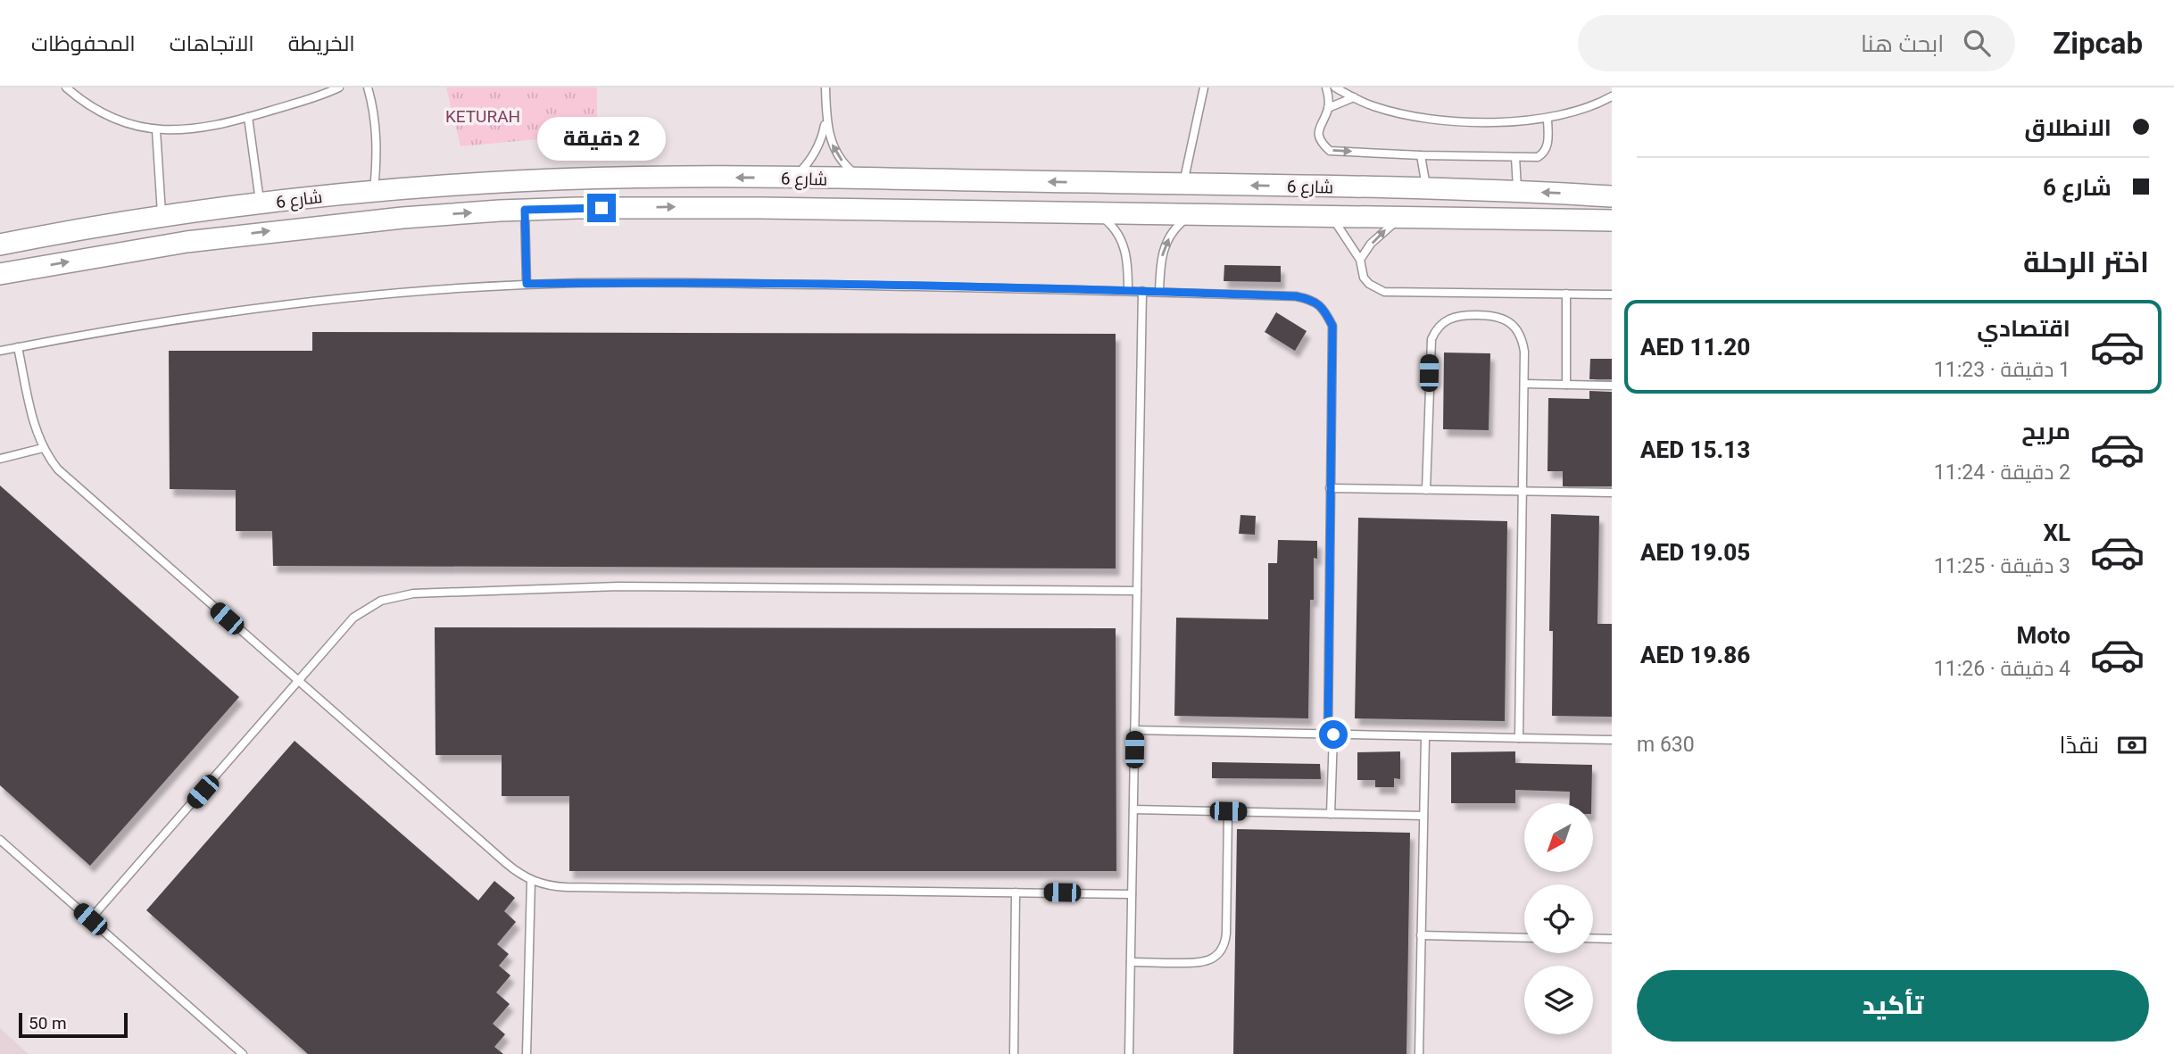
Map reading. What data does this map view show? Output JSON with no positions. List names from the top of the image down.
{
  "streets": {
    "street": ["شارع 6"]
  },
  "parks": ["KETURAH"],
  "scale_bar": "50 m",
  "north": "bottom left",
  "page": {
    "header": "Zipcab",
    "search": "ابحث هنا",
    "nav": ["الخريطة", "الاتجاهات", "المحفوظات"],
    "banner": ["الانطلاق", "شارع 6"],
    "bubble": "2 دقيقة",
    "heading": "اختر الرحلة",
    "list": [
      {
        "name": "اقتصادي",
        "note": "1 دقيقة · 11:23",
        "value": "AED 11.20"
      },
      {
        "name": "مريح",
        "note": "2 دقيقة · 11:24",
        "value": "AED 15.13"
      },
      {
        "name": "XL",
        "note": "3 دقيقة · 11:25",
        "value": "AED 19.05"
      },
      {
        "name": "Moto",
        "note": "4 دقيقة · 11:26",
        "value": "AED 19.86"
      }
    ],
    "pay": ["نقدًا", "630 m"],
    "buttons": "تأكيد",
    "scale": "50 m"
  }
}
